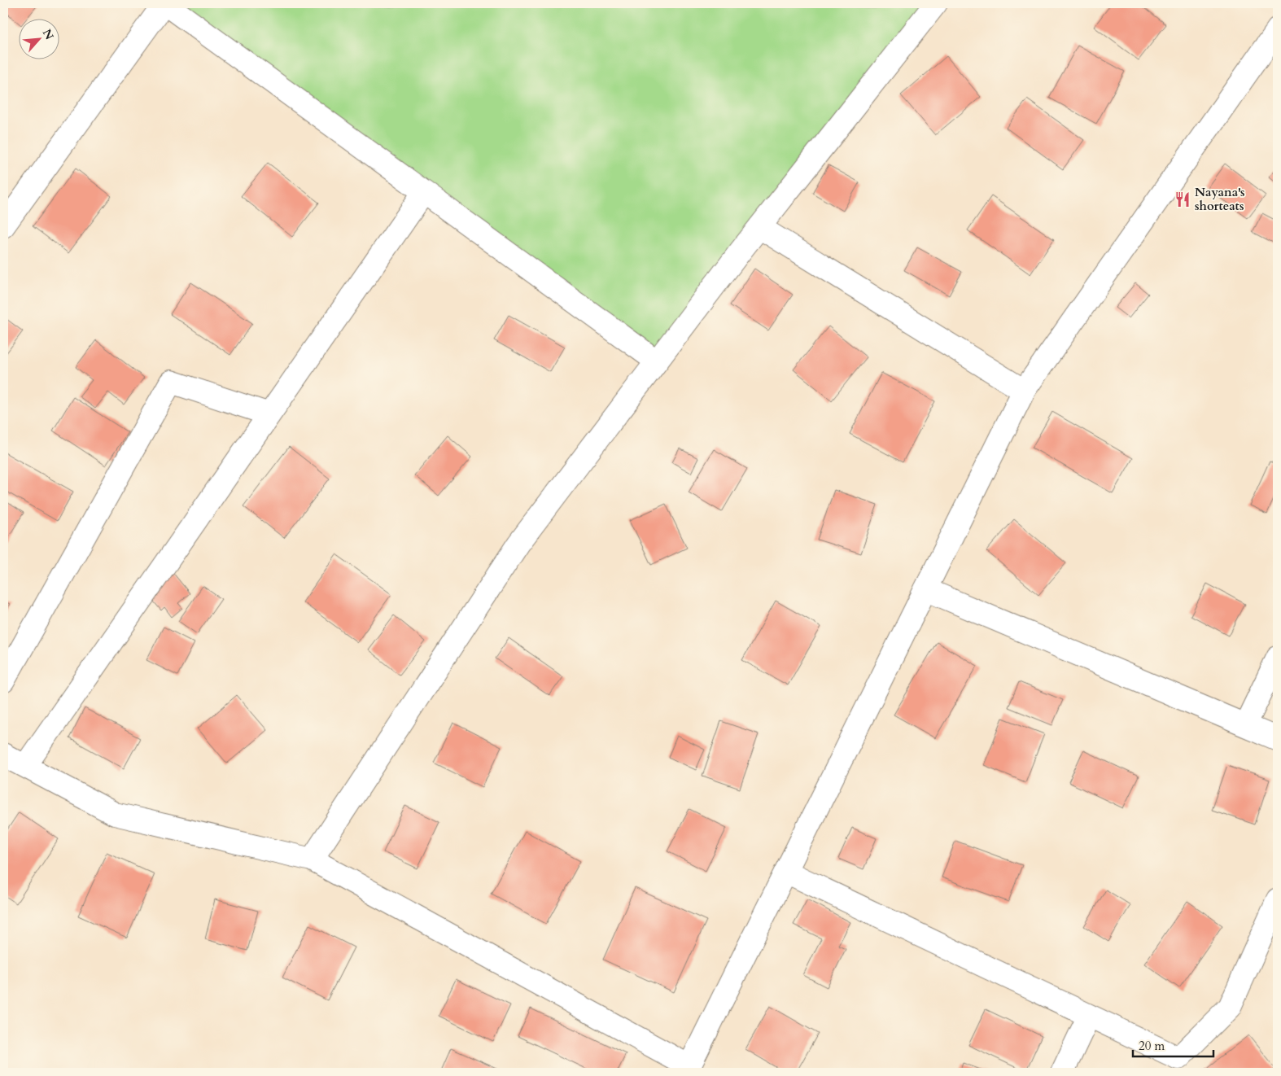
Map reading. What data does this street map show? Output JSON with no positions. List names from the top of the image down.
{
  "places": {
    "restaurant": ["Nayana's shorteats"]
  },
  "scale_bar": "20 m",
  "north": "top right"
}
